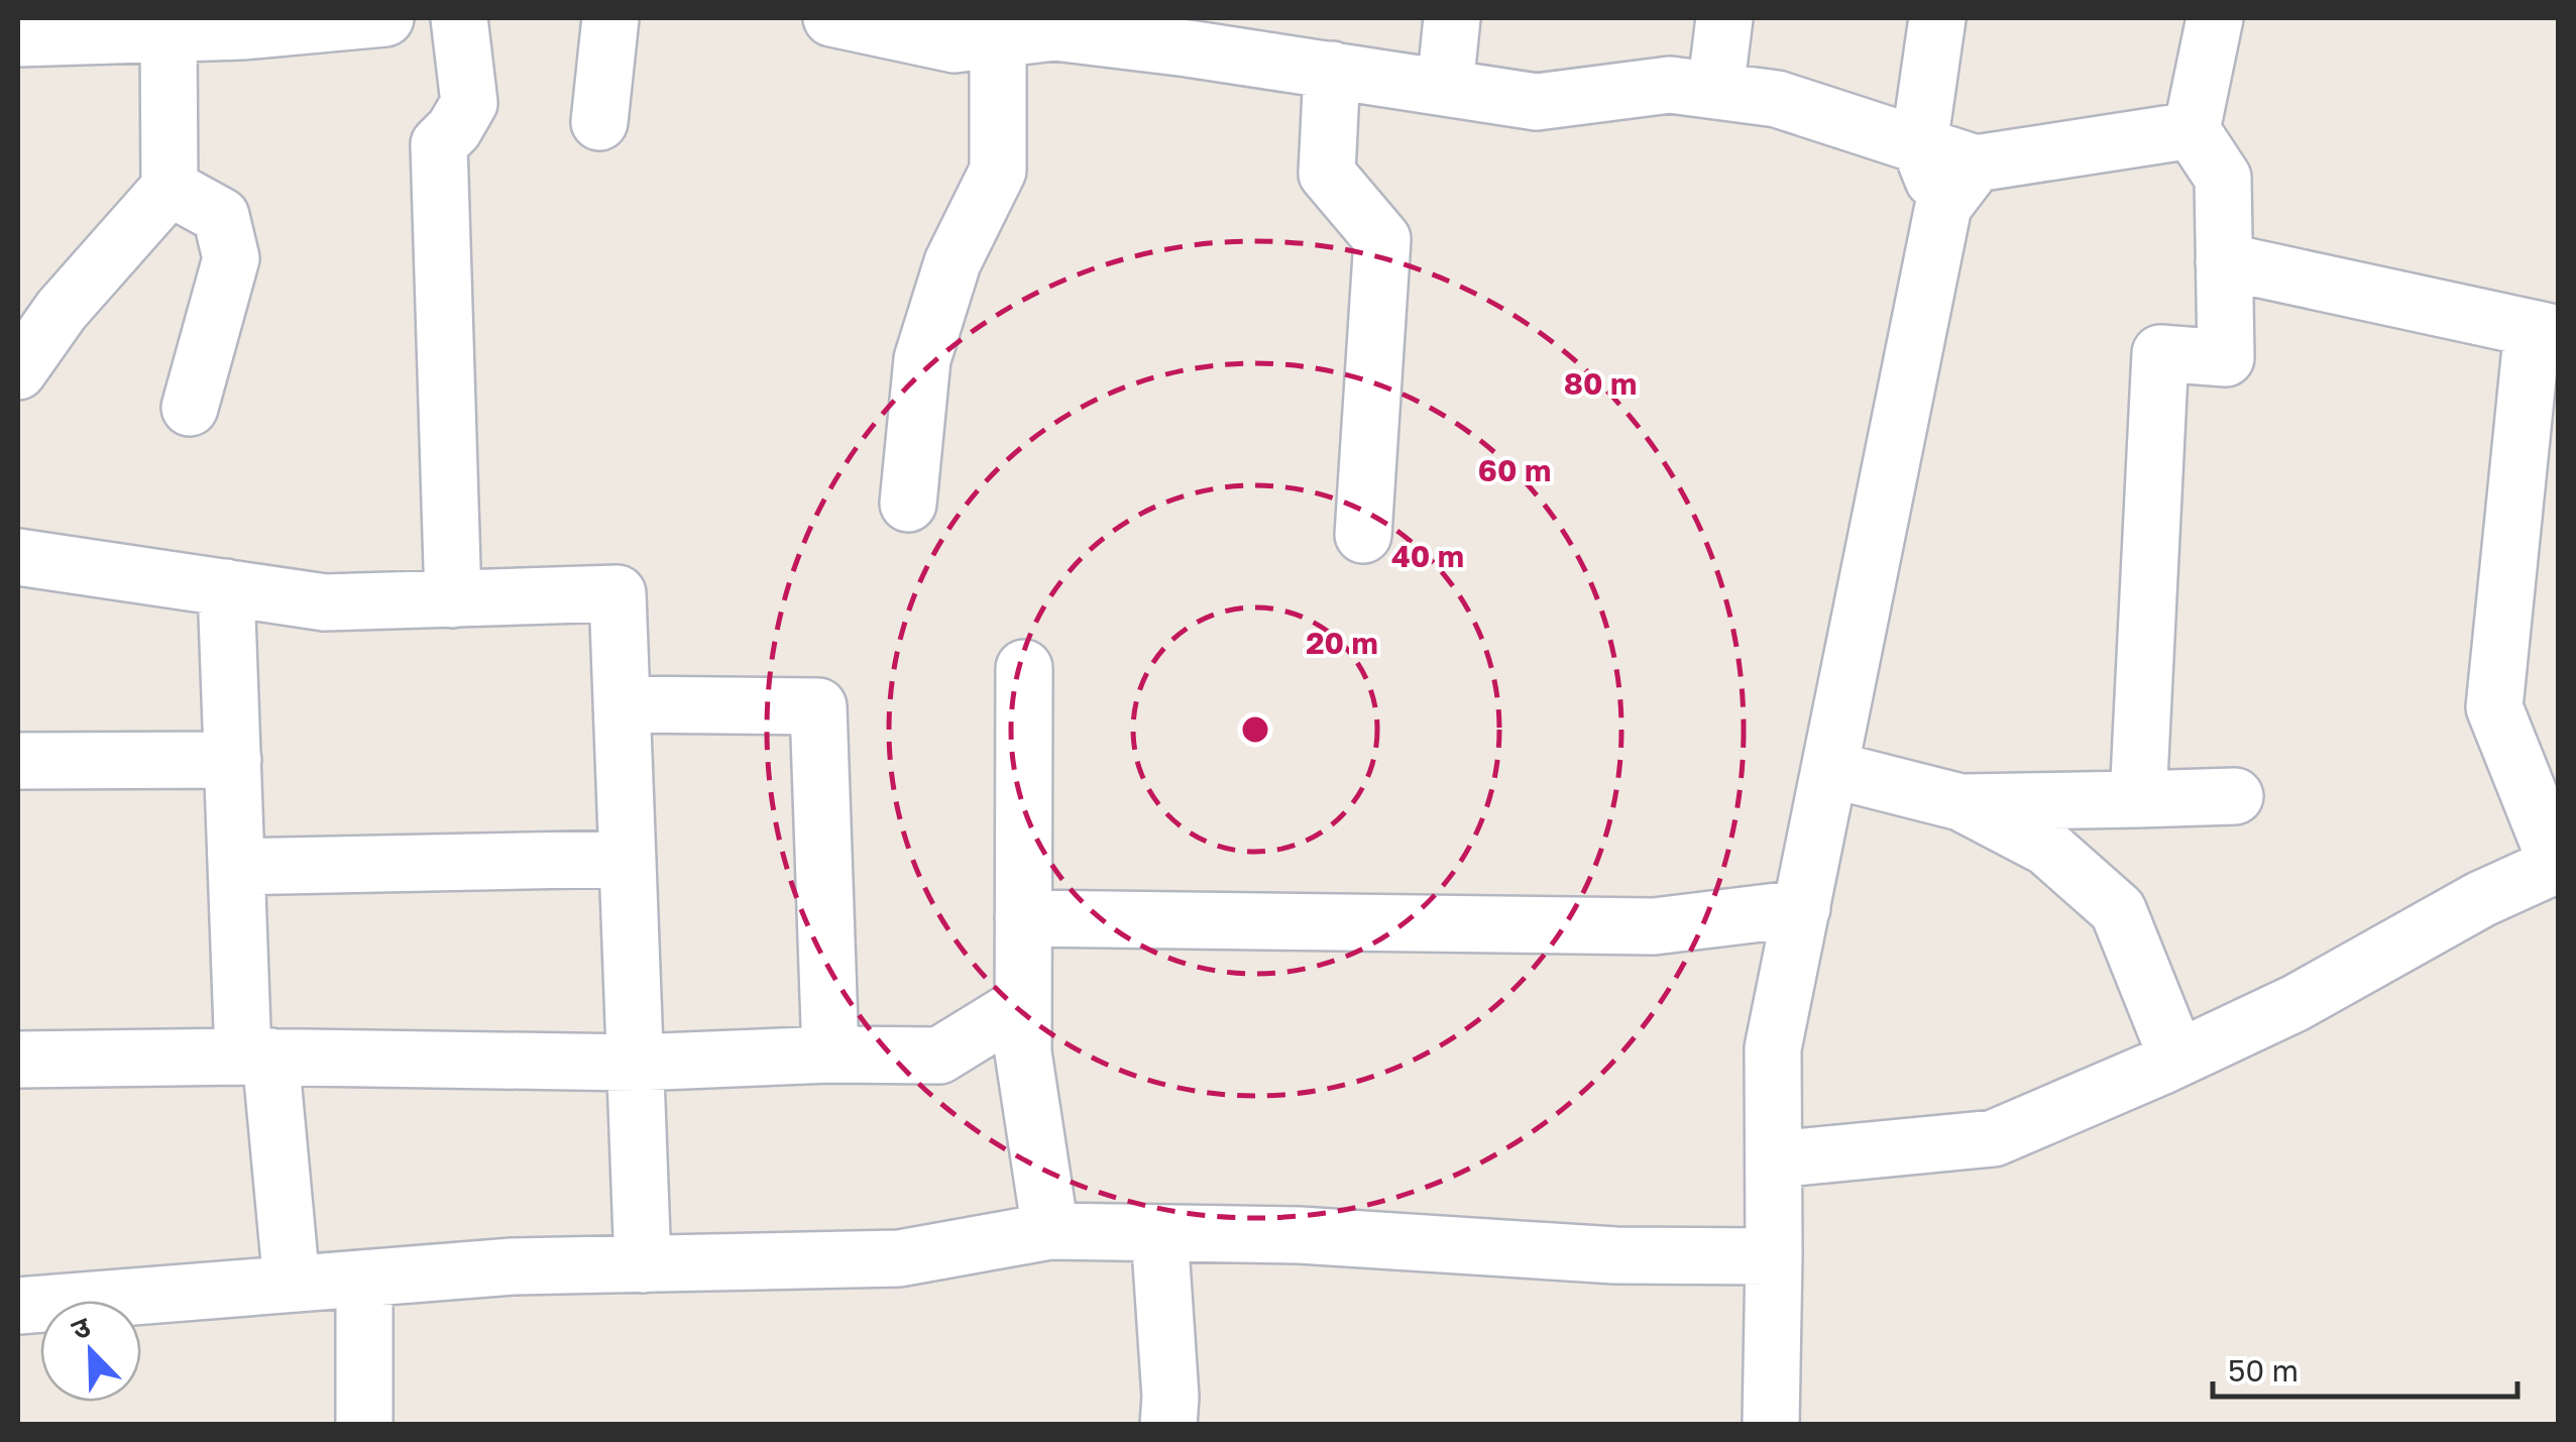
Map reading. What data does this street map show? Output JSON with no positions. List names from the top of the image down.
{
  "scale_bar": "50 m",
  "north": "top left",
  "rings": [
    "80 m",
    "60 m",
    "40 m",
    "20 m"
  ]
}
